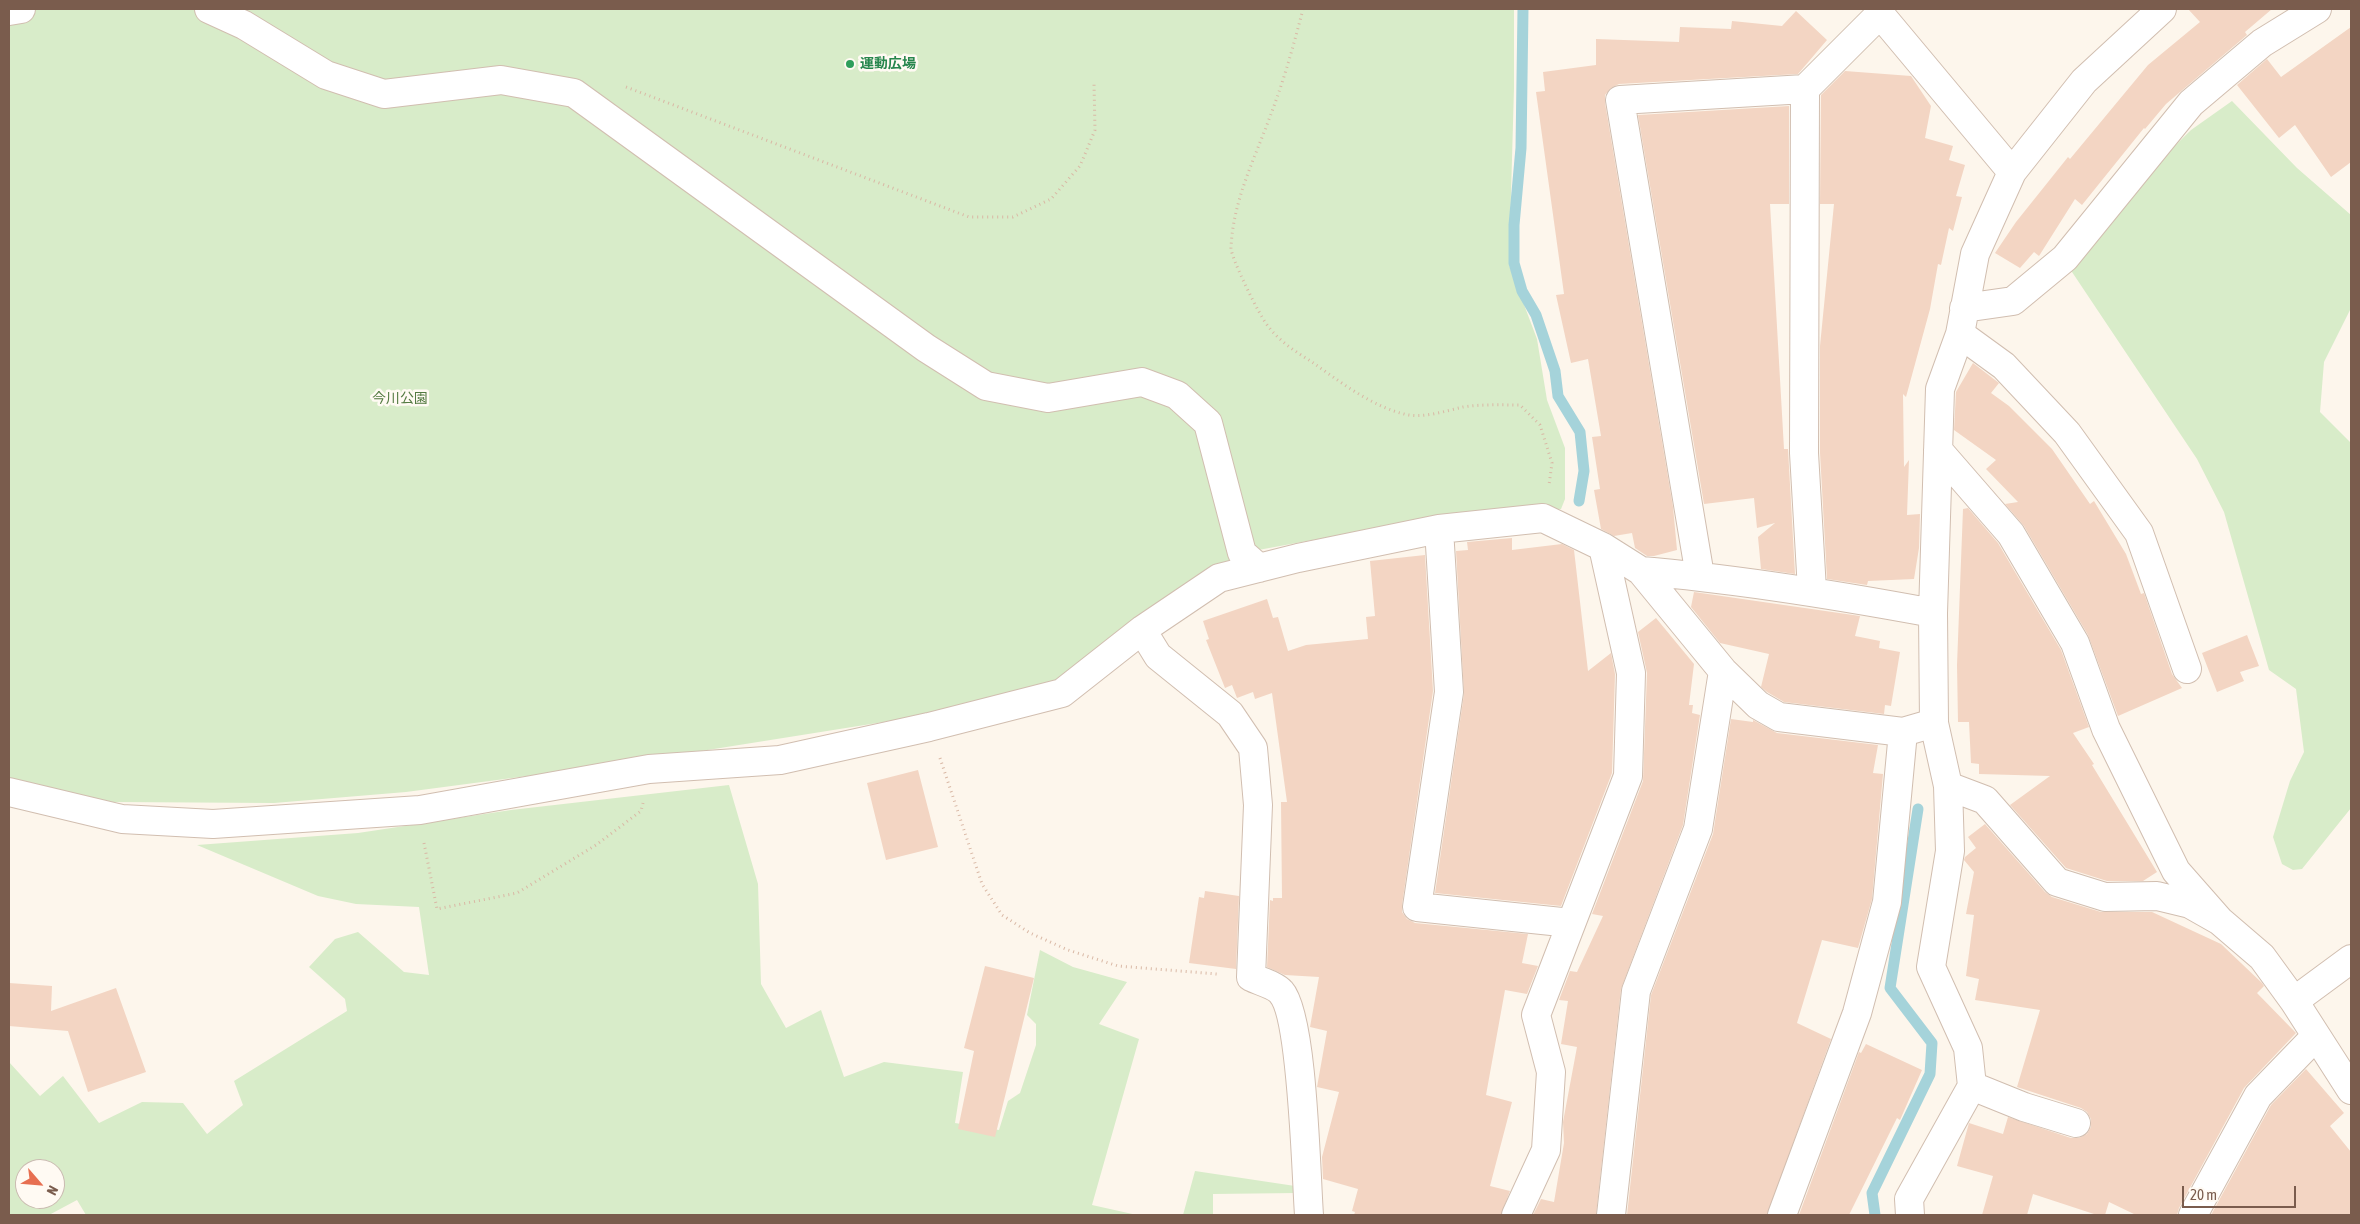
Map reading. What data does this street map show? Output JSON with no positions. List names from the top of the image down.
{
  "parks": ["今川公園"],
  "places": ["運動広場"],
  "scale_bar": "20 m",
  "north": "bottom right"
}
